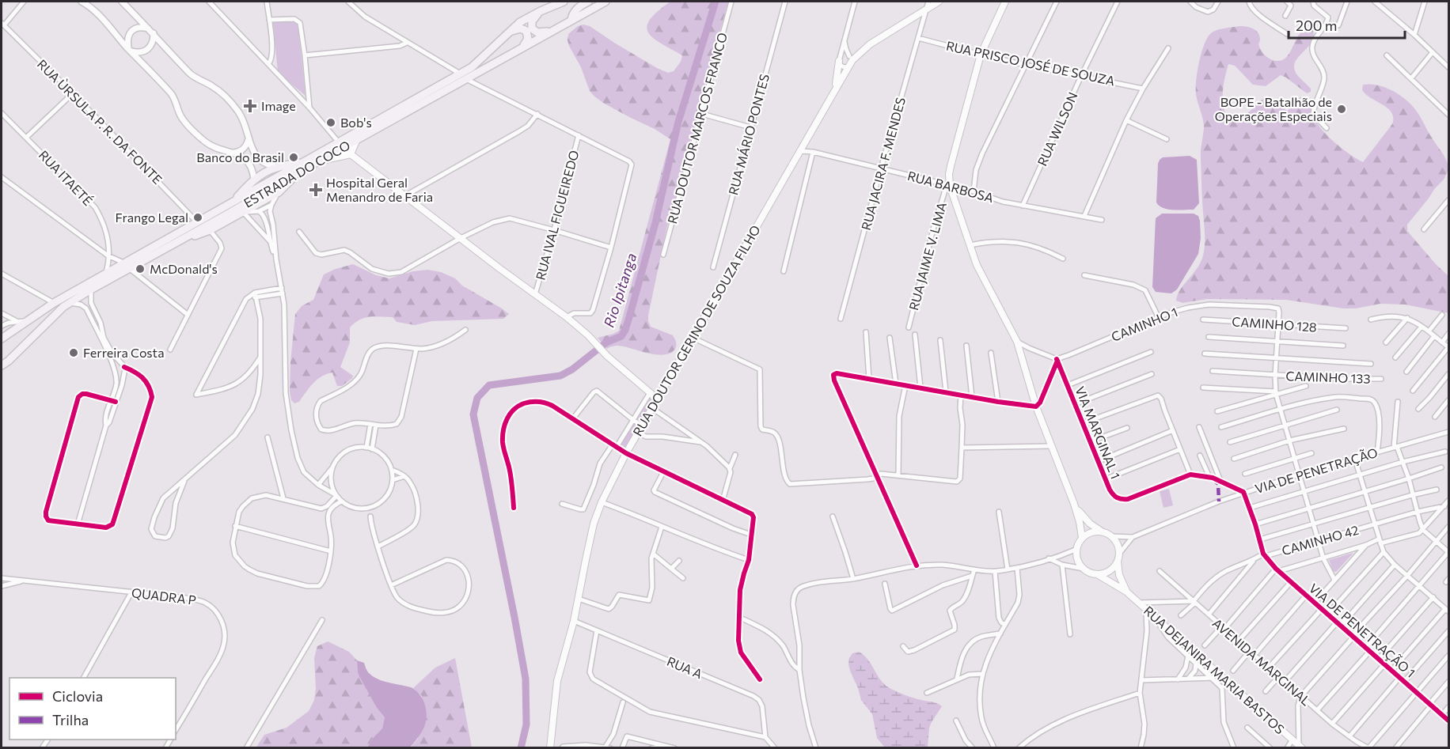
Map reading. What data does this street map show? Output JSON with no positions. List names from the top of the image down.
{
  "streets": {
    "highway": ["ESTRADA DO COCO"],
    "main road": ["RUA DOUTOR GERINO DE SOUZA FILHO", "RUA DEJANIRA MARIA BASTOS"],
    "street": [
      "RUA PRISCO JOSÉ DE SOUZA",
      "RUA ÙRSULA P. R. DA FONTE",
      "RUA DOUTOR MARCOS FRANCO",
      "RUA WILSON",
      "RUA MÁRIO PONTES",
      "RUA JACIRA F. MENDES",
      "RUA ITAETÉ",
      "RUA BARBOSA",
      "RUA IVAL FIGUEIREDO",
      "RUA JAIME V. LIMA",
      "CAMINHO 1",
      "CAMINHO 128",
      "CAMINHO 133",
      "VIA MARGINAL 1",
      "VIA DE PENETRAÇÃO",
      "CAMINHO 42",
      "QUADRA P",
      "VIA DE PENETRAÇÃO 1",
      "AVENIDA MARGINAL",
      "RUA A"
    ]
  },
  "crossings": [
    ["RUA PRISCO JOSÉ DE SOUZA", "RUA WILSON"],
    ["RUA PRISCO JOSÉ DE SOUZA", "RUA JACIRA F. MENDES"],
    ["RUA ÙRSULA P. R. DA FONTE", "ESTRADA DO COCO"],
    ["RUA WILSON", "RUA BARBOSA"],
    ["RUA JACIRA F. MENDES", "RUA BARBOSA"],
    ["RUA JACIRA F. MENDES", "RUA DOUTOR GERINO DE SOUZA FILHO"],
    ["ESTRADA DO COCO", "RUA ITAETÉ"],
    ["RUA BARBOSA", "RUA JAIME V. LIMA"],
    ["RUA BARBOSA", "RUA DOUTOR GERINO DE SOUZA FILHO"],
    ["CAMINHO 1", "CAMINHO 128"],
    ["CAMINHO 1", "VIA MARGINAL 1"],
    ["RUA DOUTOR GERINO DE SOUZA FILHO", "RUA A"],
    ["VIA MARGINAL 1", "VIA DE PENETRAÇÃO"],
    ["VIA DE PENETRAÇÃO", "RUA DEJANIRA MARIA BASTOS"],
    ["CAMINHO 42", "VIA DE PENETRAÇÃO 1"]
  ],
  "water": ["Rio Ipitanga"],
  "places": {
    "health": ["Image", "Hospital Geral Menandro de Faria"],
    "other": [
      "BOPE - Batalhão de Operações Especiais",
      "Bob's",
      "Banco do Brasil",
      "Frango Legal",
      "McDonald's",
      "Ferreira Costa"
    ]
  },
  "legend": ["Ciclovia", "Trilha"],
  "scale_bar": "200 m"
}
